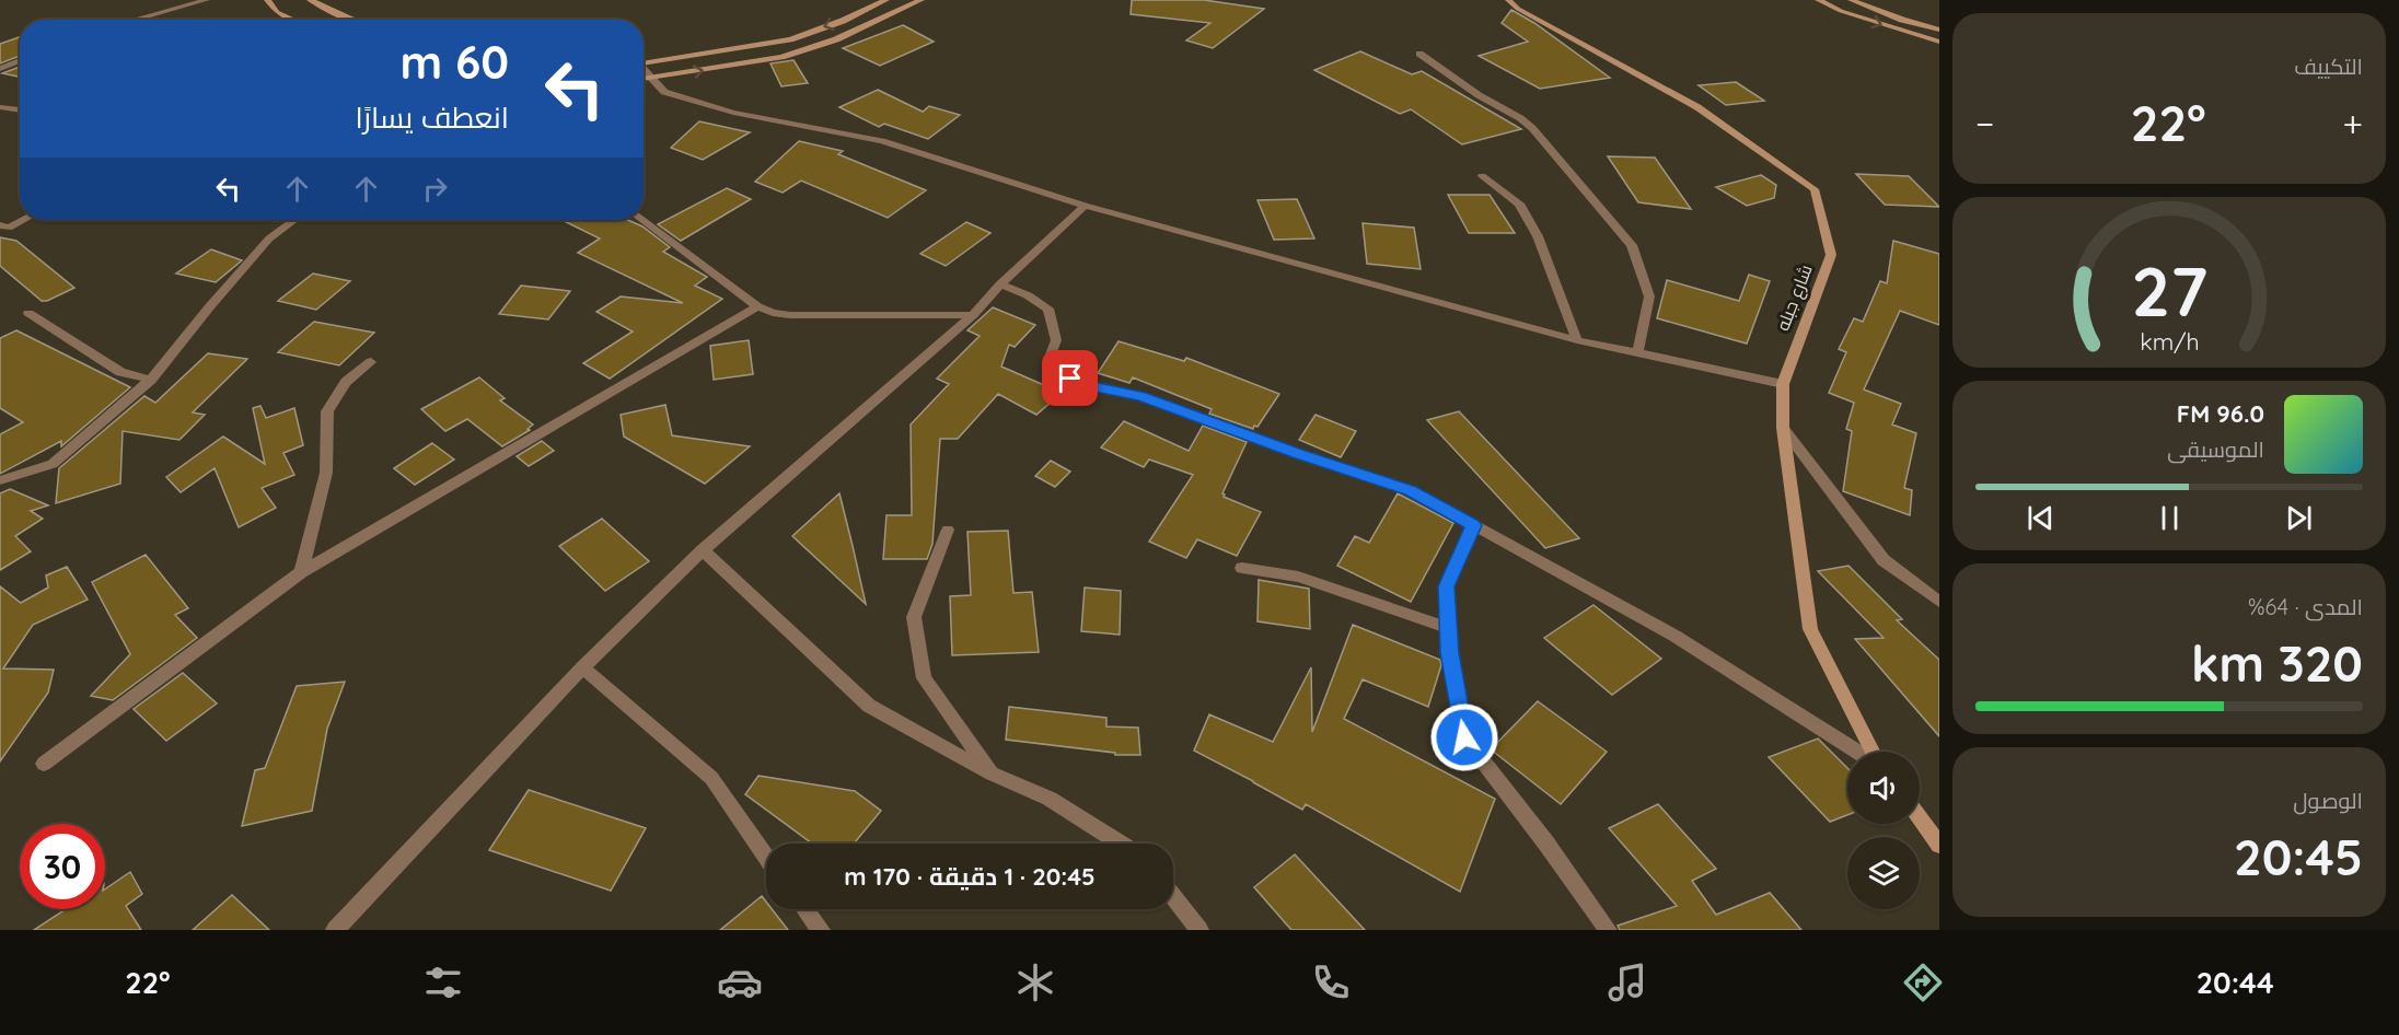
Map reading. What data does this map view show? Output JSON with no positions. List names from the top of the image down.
{
  "streets": {
    "street": ["شارع جبله"]
  },
  "page": {
    "tile": [
      "التكييف",
      ["المدى · 64%", "320 km"],
      ["الوصول", "20:45"]
    ],
    "turn": ["60 m", "انعطف يسارًا"],
    "heat": ["−", "22°", "+"],
    "song": ["96.0 FM", "الموسيقى"],
    "limit": "30",
    "trip": "20:45 · 1 دقيقة · 170 m",
    "tabs": ["20:44", "22°"],
    "gauge": ["27", "km/h"]
  }
}
